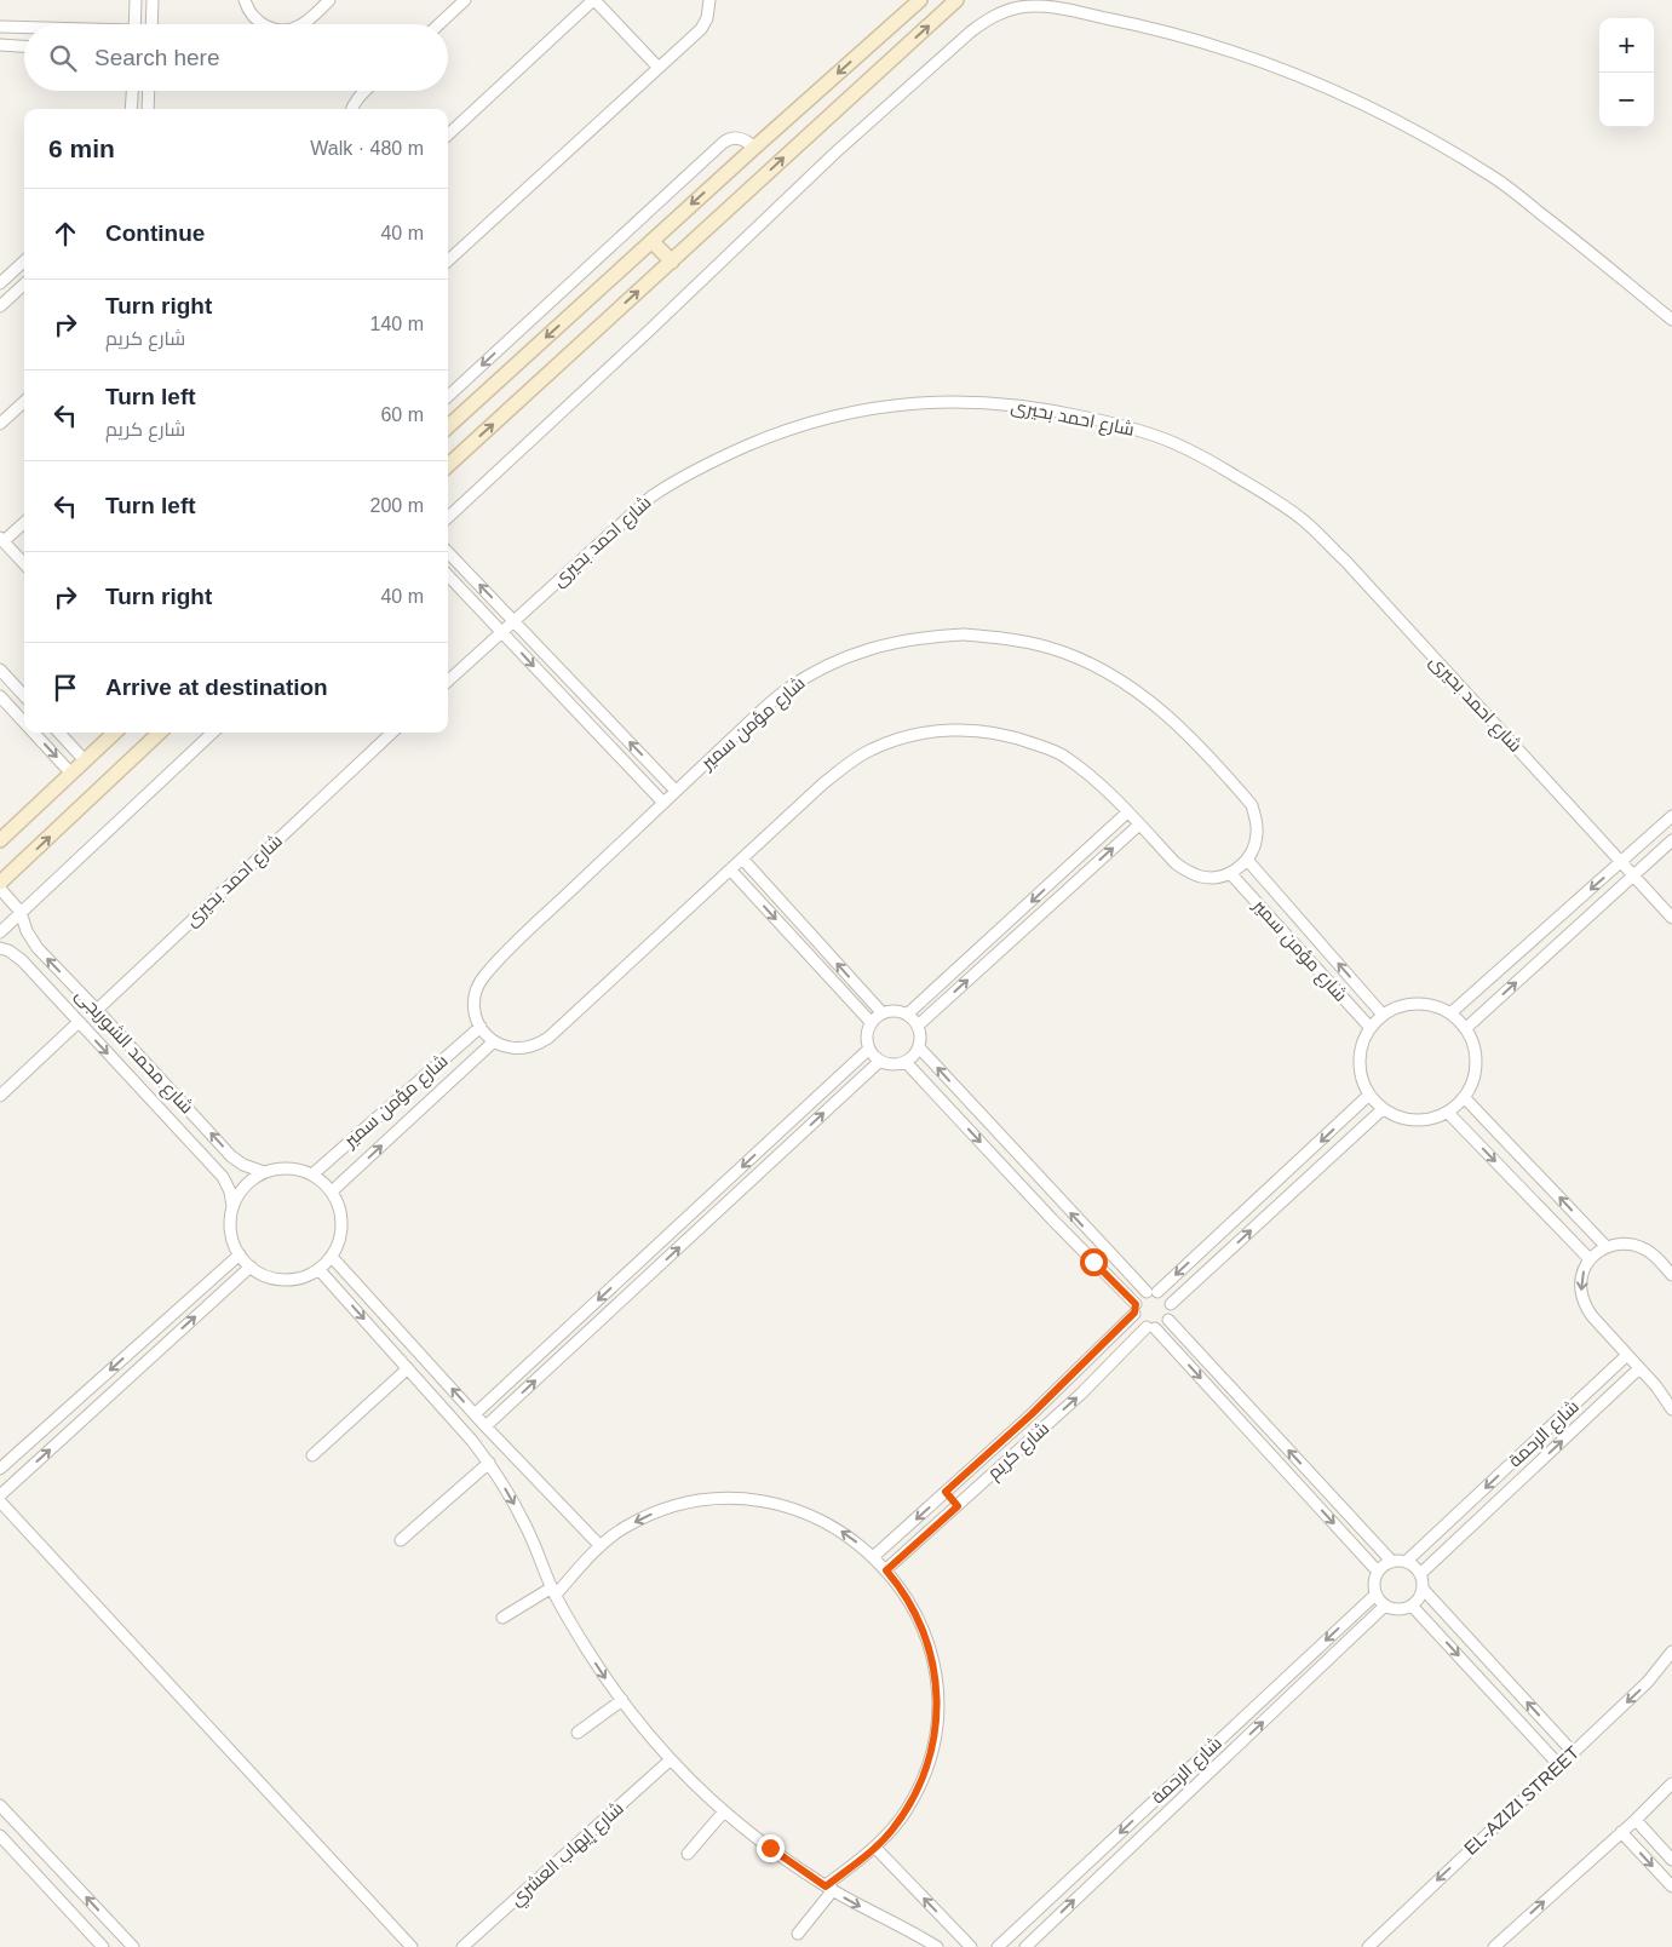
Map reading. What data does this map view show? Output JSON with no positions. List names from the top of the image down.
{
  "streets": {
    "street": [
      "شارع احمد بحيرى",
      "شارع مؤمن سمير",
      "شارع محمد الشوربجى",
      "شارع الرحمة",
      "شارع كريم",
      "EL-AZIZI STREET",
      "شارع إيهاب العشري"
    ]
  },
  "crossings": [
    ["شارع احمد بحيرى", "شارع محمد الشوربجى"],
    ["شارع مؤمن سمير", "شارع محمد الشوربجى"]
  ],
  "page": {
    "map_buttons": ["+", "−"],
    "search": "Search here",
    "heading": ["6 min", "Walk · 480 m"],
    "list": [
      ["Continue", "40 m"],
      ["Turn right", "شارع كريم", "140 m"],
      ["Turn left", "شارع كريم", "60 m"],
      ["Turn left", "200 m"],
      ["Turn right", "40 m"],
      "Arrive at destination"
    ]
  }
}
